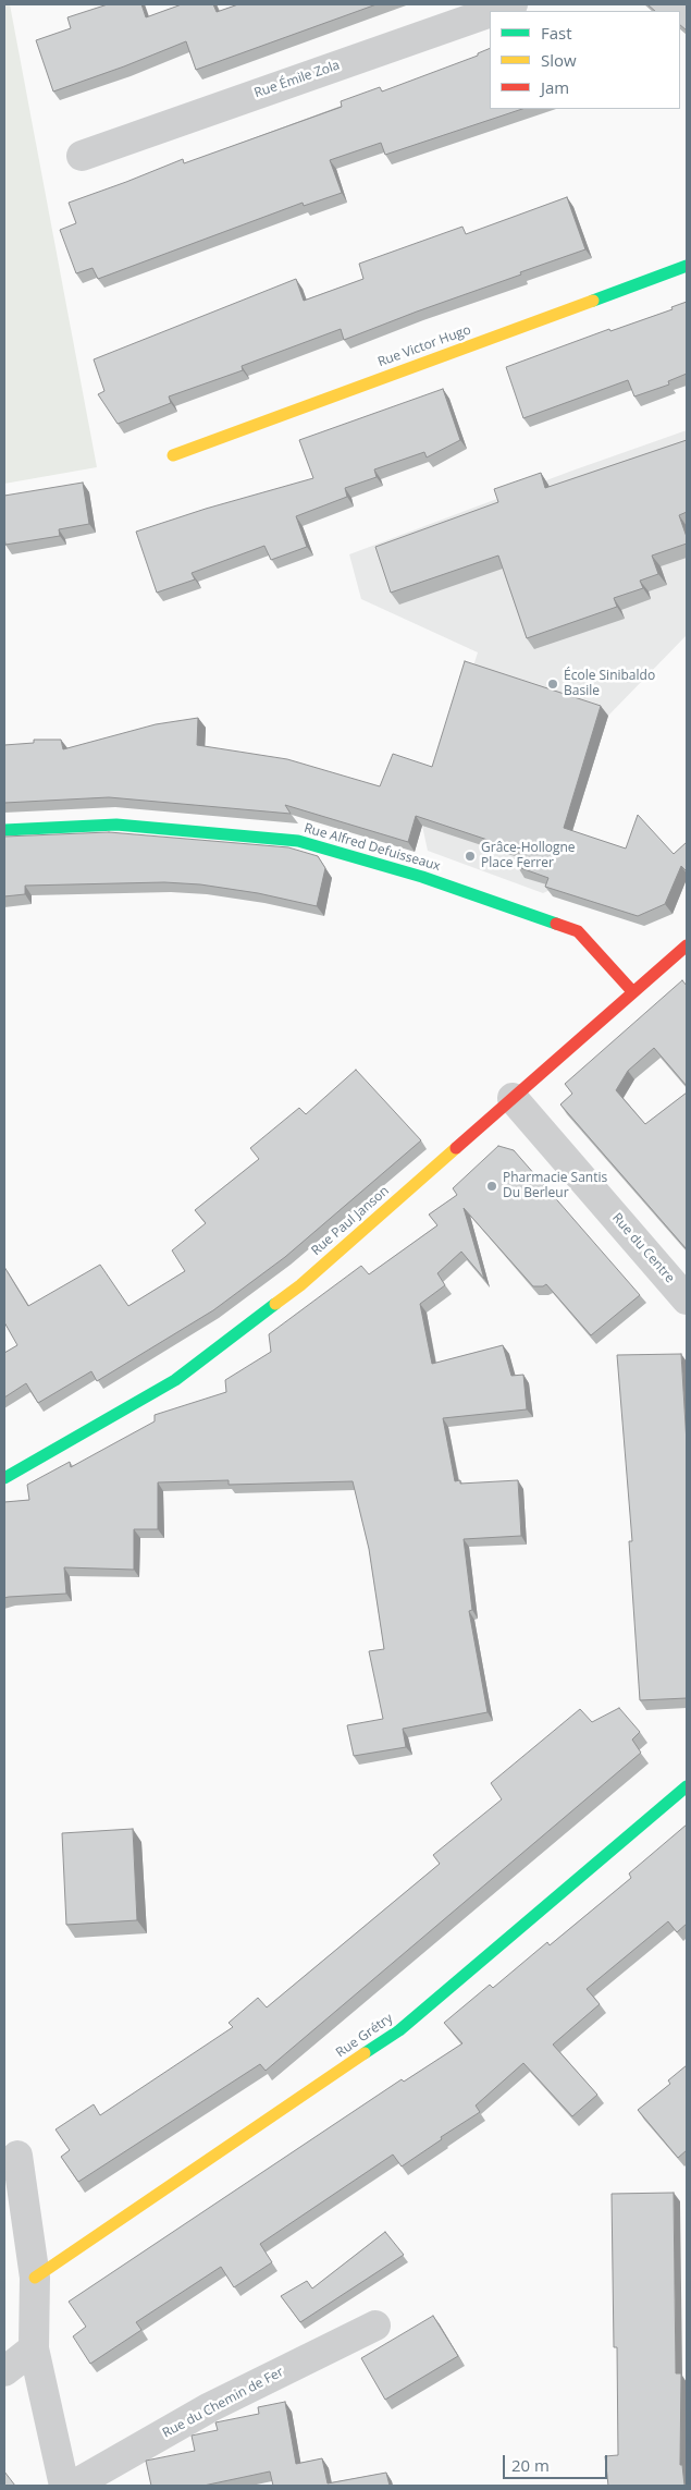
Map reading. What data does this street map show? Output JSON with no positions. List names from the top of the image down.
{
  "streets": {
    "street": [
      "Rue Émile Zola",
      "Rue Victor Hugo",
      "Rue Alfred Defuisseaux",
      "Rue Paul Janson",
      "Rue du Centre",
      "Rue Grétry",
      "Rue du Chemin de Fer"
    ]
  },
  "crossings": [
    ["Rue Alfred Defuisseaux", "Rue Paul Janson"],
    ["Rue Paul Janson", "Rue du Centre"]
  ],
  "places": ["École Sinibaldo Basile", "Grâce-Hollogne Place Ferrer", "Pharmacie Santis Du Berleur"],
  "legend": ["Fast", "Slow", "Jam"],
  "scale_bar": "20 m"
}
